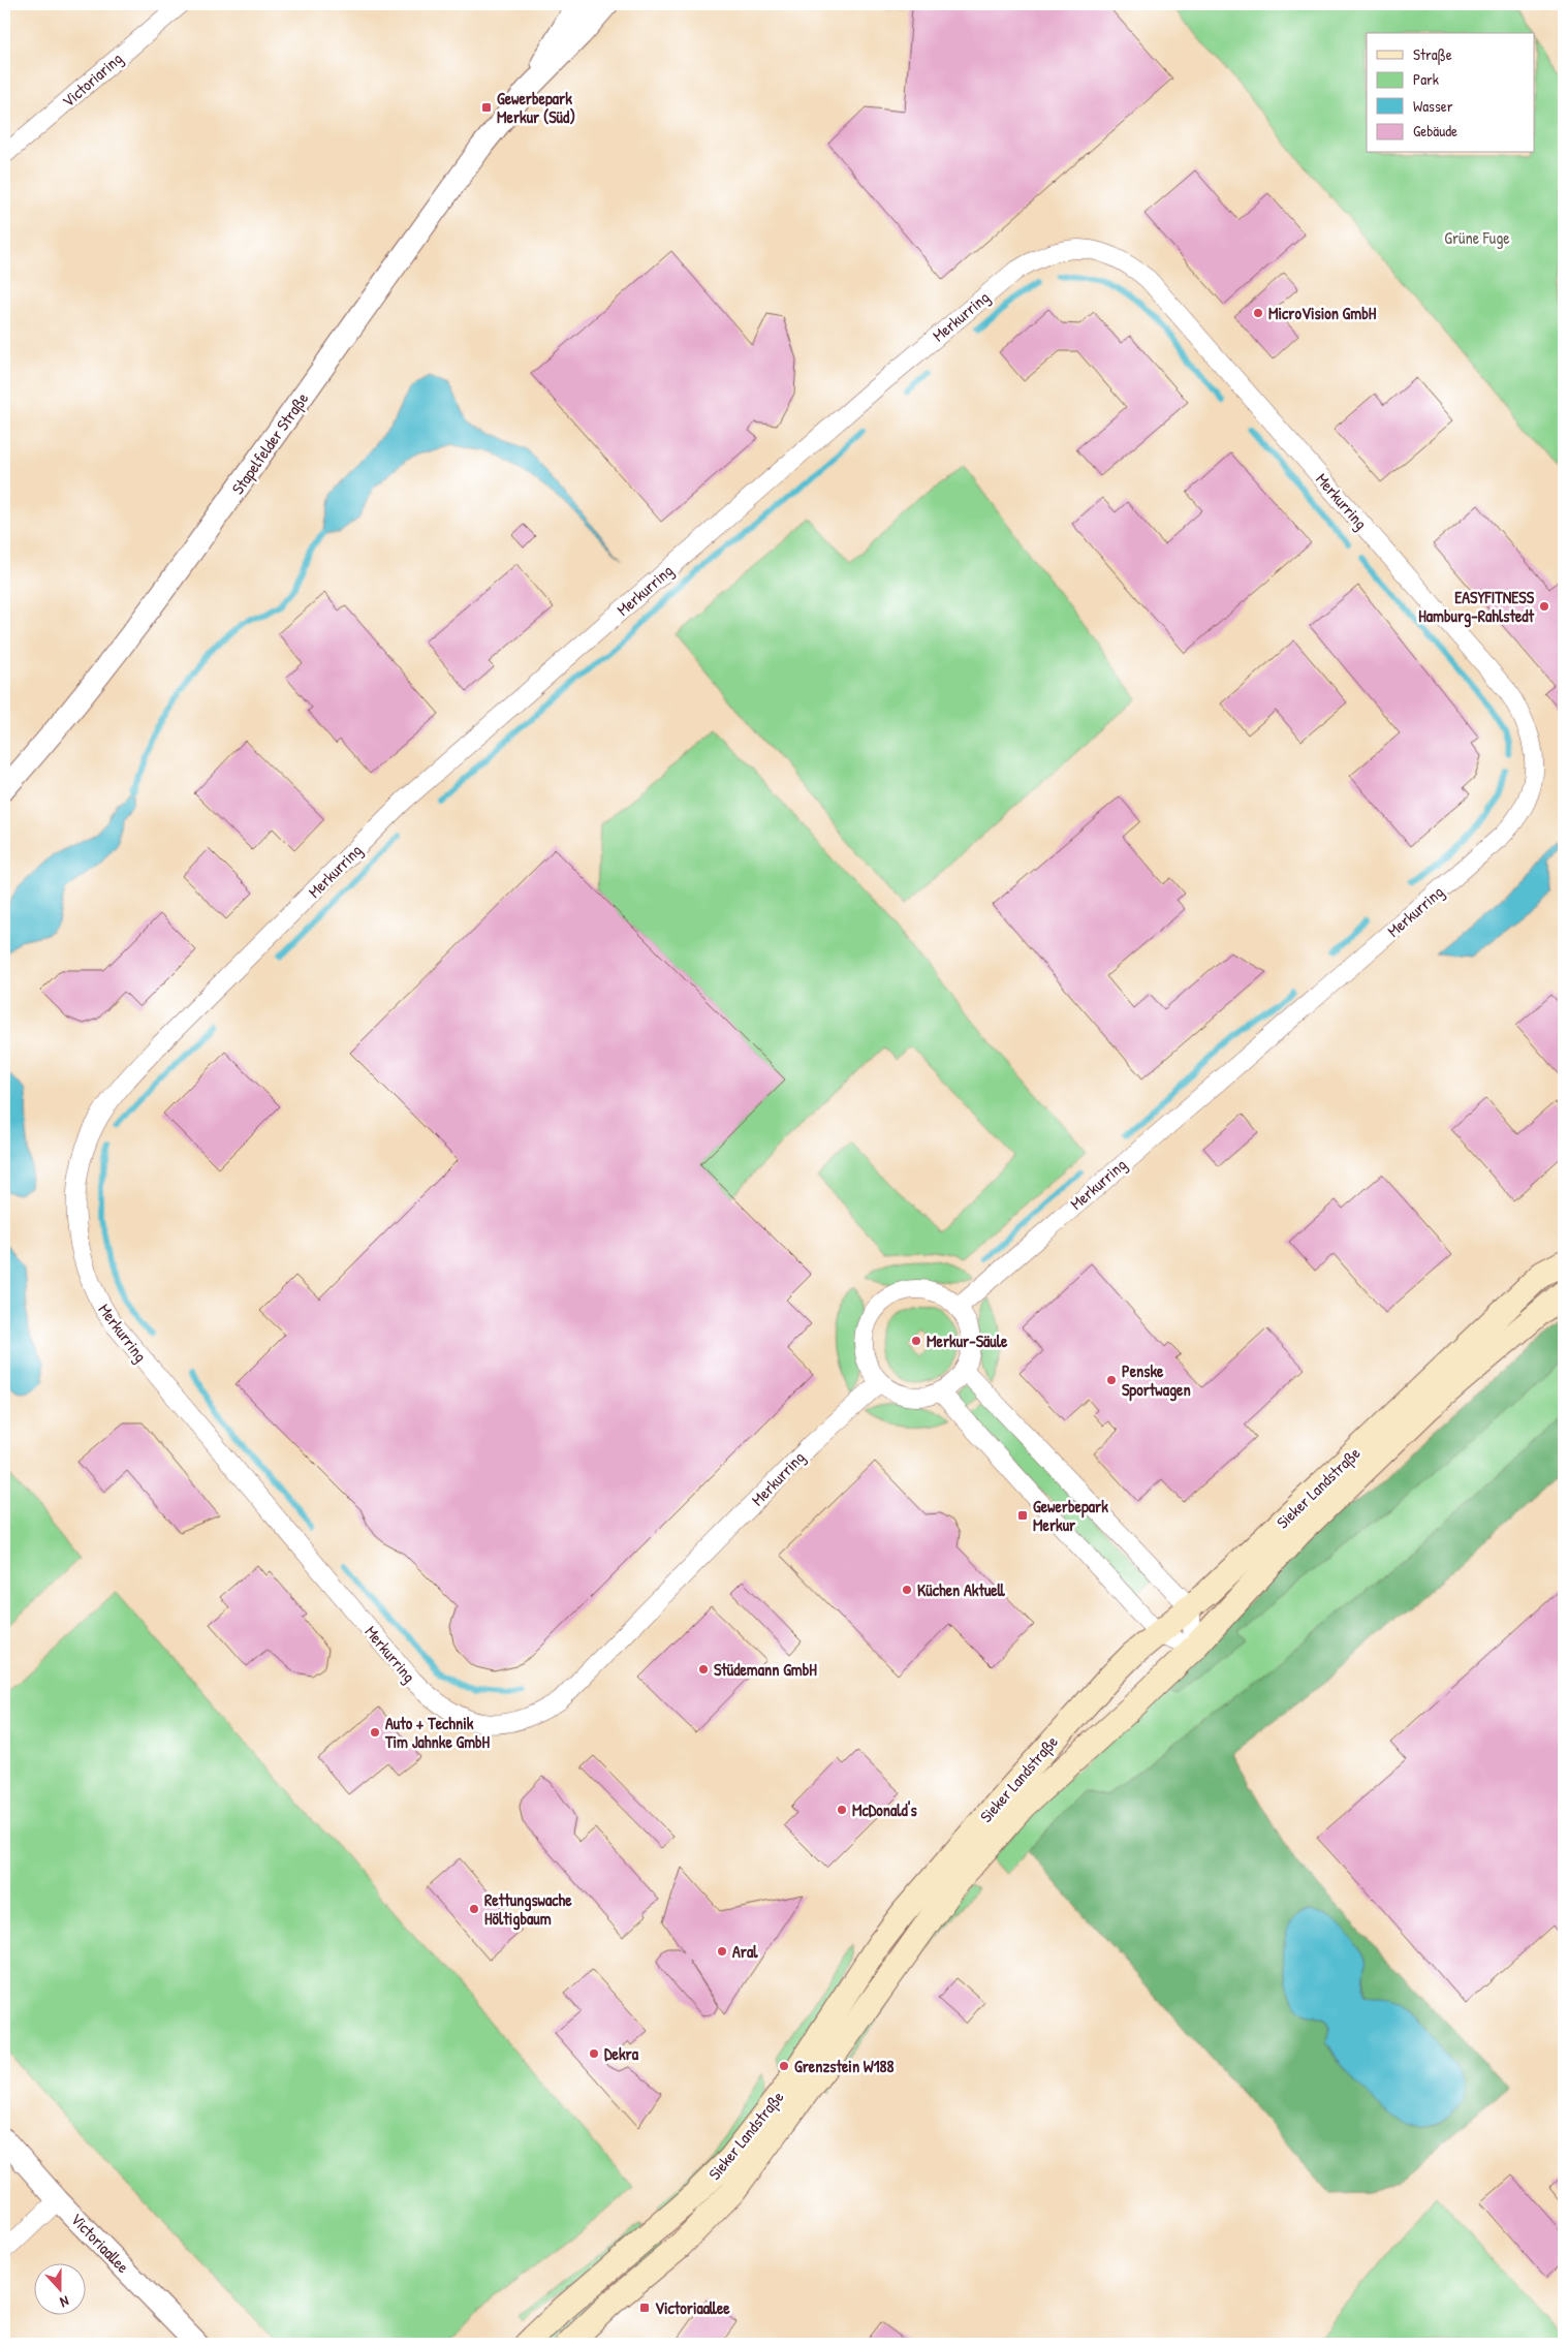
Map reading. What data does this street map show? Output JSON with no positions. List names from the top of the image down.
{
  "streets": {
    "main road": ["Sieker Landstraße"],
    "street": [
      "Victoriaring",
      "Merkurring",
      "Stapelfelder Straße",
      "Victoriaallee"
    ]
  },
  "parks": ["Grüne Fuge"],
  "places": {
    "transit": ["Gewerbepark Merkur (Süd)", "Gewerbepark Merkur", "Victoriaallee"],
    "other": [
      "MicroVision GmbH",
      "EASYFITNESS Hamburg-Rahlstedt",
      "Merkur-Säule",
      "Penske Sportwagen",
      "Küchen Aktuell",
      "Stüdemann GmbH",
      "Auto + Technik Tim Jahnke GmbH",
      "McDonald's",
      "Rettungswache Höltigbaum",
      "Aral",
      "Dekra",
      "Grenzstein W188"
    ]
  },
  "legend": [
    "Straße",
    "Park",
    "Wasser",
    "Gebäude"
  ],
  "north": "bottom"
}
